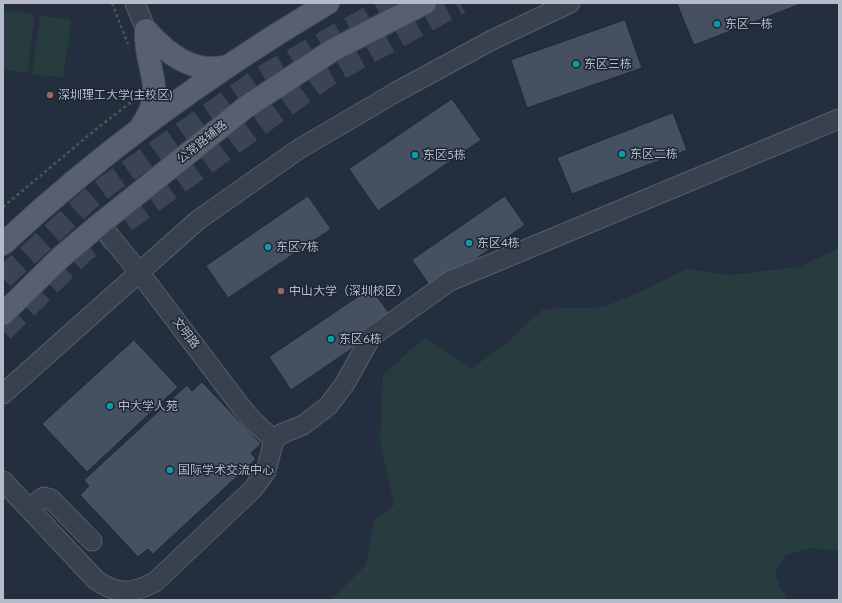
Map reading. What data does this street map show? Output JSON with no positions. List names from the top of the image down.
{
  "streets": {
    "main road": ["公常路辅路"],
    "street": ["文明路"]
  },
  "crossings": [
    ["公常路辅路", "文明路"]
  ],
  "places": [
    "东区一栋",
    "东区三栋",
    "深圳理工大学(主校区)",
    "东区二栋",
    "东区5栋",
    "东区4栋",
    "东区7栋",
    "中山大学（深圳校区）",
    "东区6栋",
    "中大学人苑",
    "国际学术交流中心"
  ]
}
